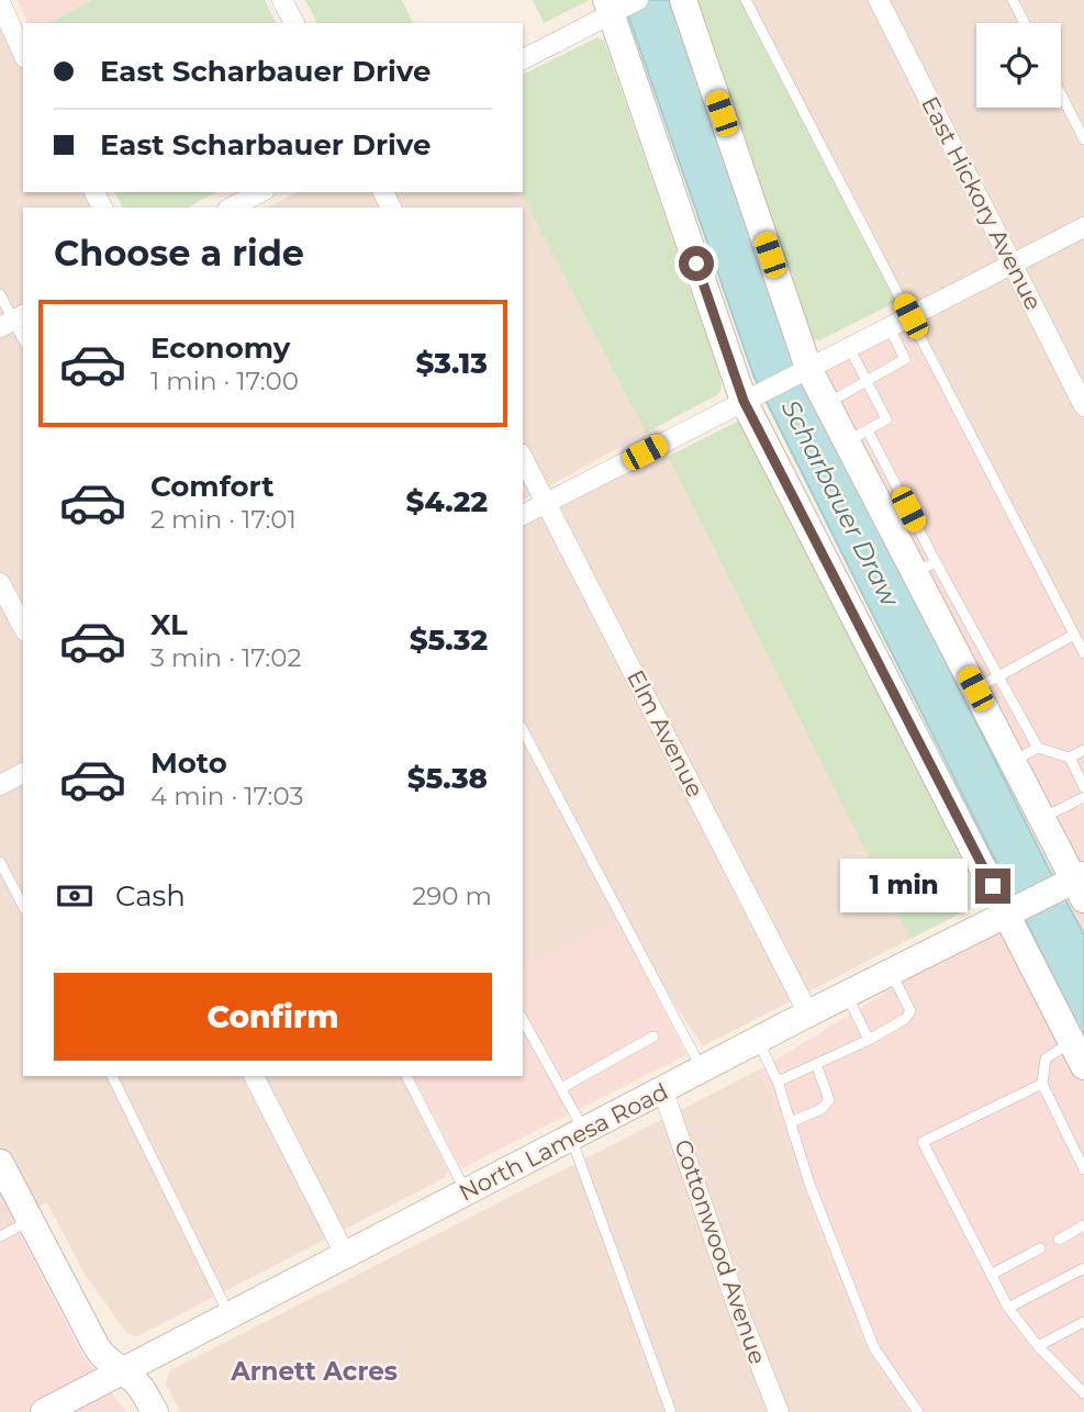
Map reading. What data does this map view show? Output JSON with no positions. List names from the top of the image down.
{
  "streets": {
    "main road": ["North Lamesa Road"],
    "street": ["East Hickory Avenue", "Elm Avenue", "Cottonwood Avenue"]
  },
  "crossings": [
    ["Elm Avenue", "North Lamesa Road"],
    ["North Lamesa Road", "Cottonwood Avenue"]
  ],
  "districts": ["Arnett Acres"],
  "water": ["Scharbauer Draw"],
  "page": {
    "banner": ["East Scharbauer Drive", "East Scharbauer Drive"],
    "heading": "Choose a ride",
    "list": [
      {
        "name": "Economy",
        "note": "1 min · 17:00",
        "value": "$3.13"
      },
      {
        "name": "Comfort",
        "note": "2 min · 17:01",
        "value": "$4.22"
      },
      {
        "name": "XL",
        "note": "3 min · 17:02",
        "value": "$5.32"
      },
      {
        "name": "Moto",
        "note": "4 min · 17:03",
        "value": "$5.38"
      }
    ],
    "pay": ["Cash", "290 m"],
    "bubble": "1 min",
    "buttons": "Confirm"
  }
}
